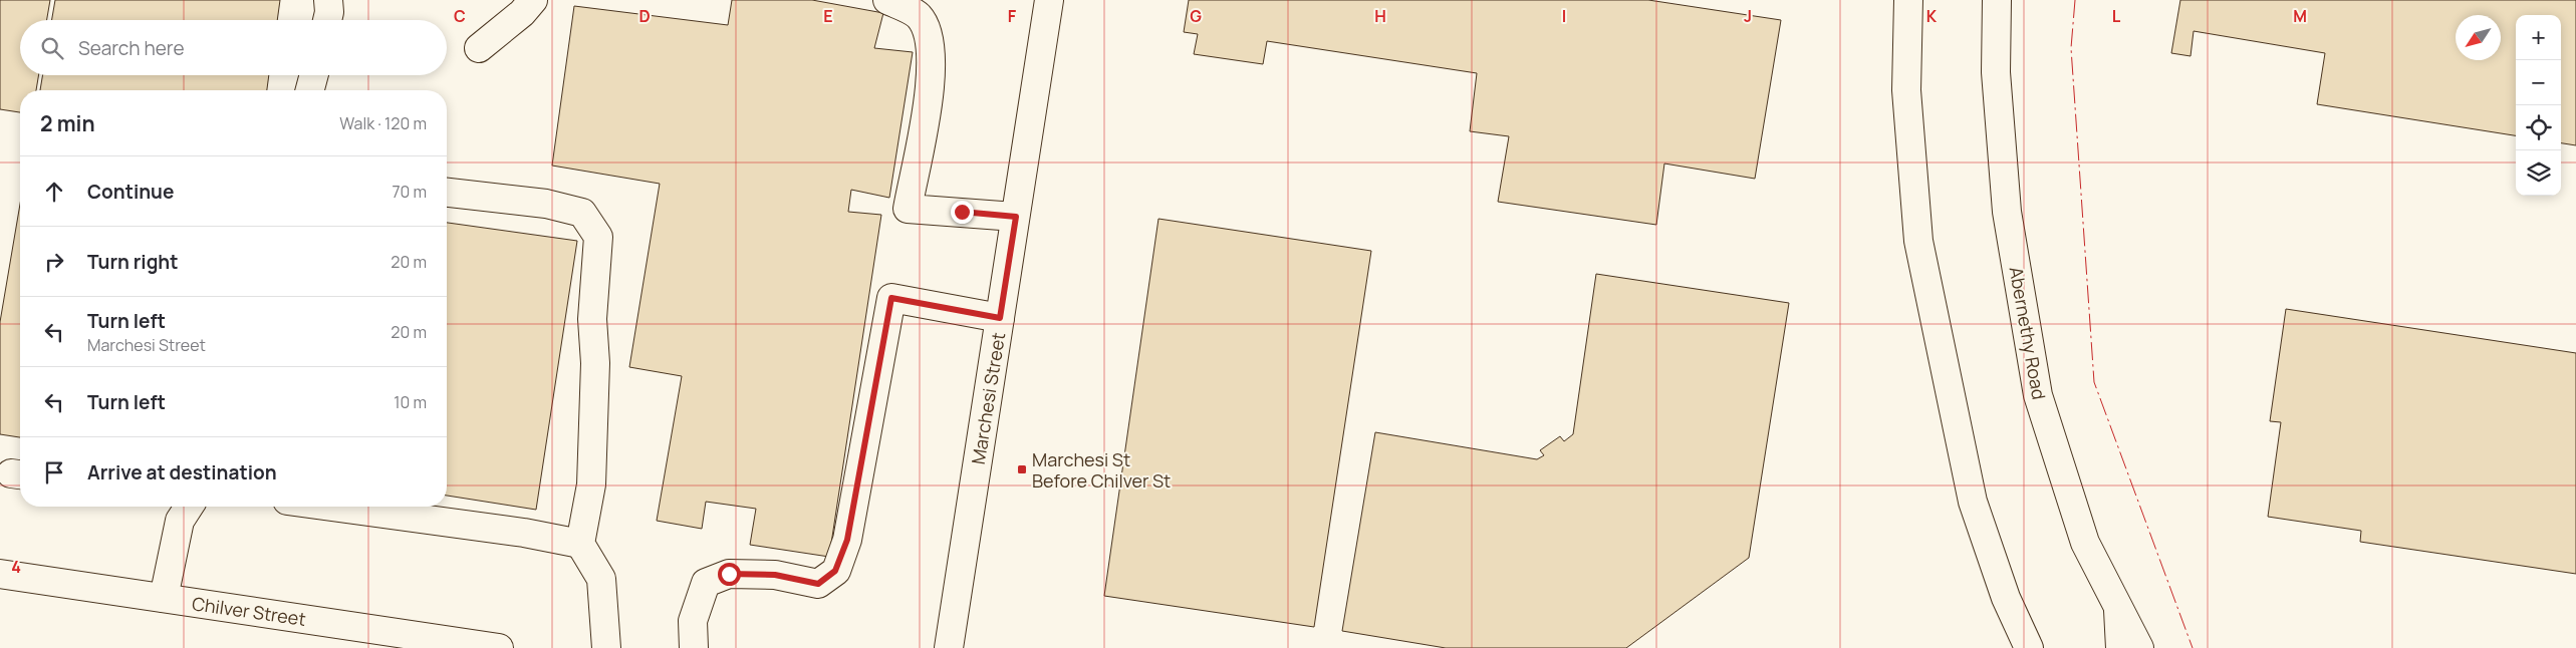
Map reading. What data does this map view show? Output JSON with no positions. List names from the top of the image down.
{
  "streets": {
    "main road": ["Abernethy Road", "Marchesi Street", "Chilver Street"]
  },
  "places": {
    "transit": ["Marchesi St Before Chilver St"]
  },
  "north": "bottom left",
  "page": {
    "map_buttons": ["+", "−"],
    "search": "Search here",
    "heading": ["2 min", "Walk · 120 m"],
    "list": [
      ["Continue", "70 m"],
      ["Turn right", "20 m"],
      ["Turn left", "Marchesi Street", "20 m"],
      ["Turn left", "10 m"],
      "Arrive at destination"
    ]
  },
  "grid": {
    "columns": [
      "C",
      "D",
      "E",
      "F",
      "G",
      "H",
      "I",
      "J",
      "K",
      "L",
      "M"
    ],
    "rows": ["4"]
  }
}
